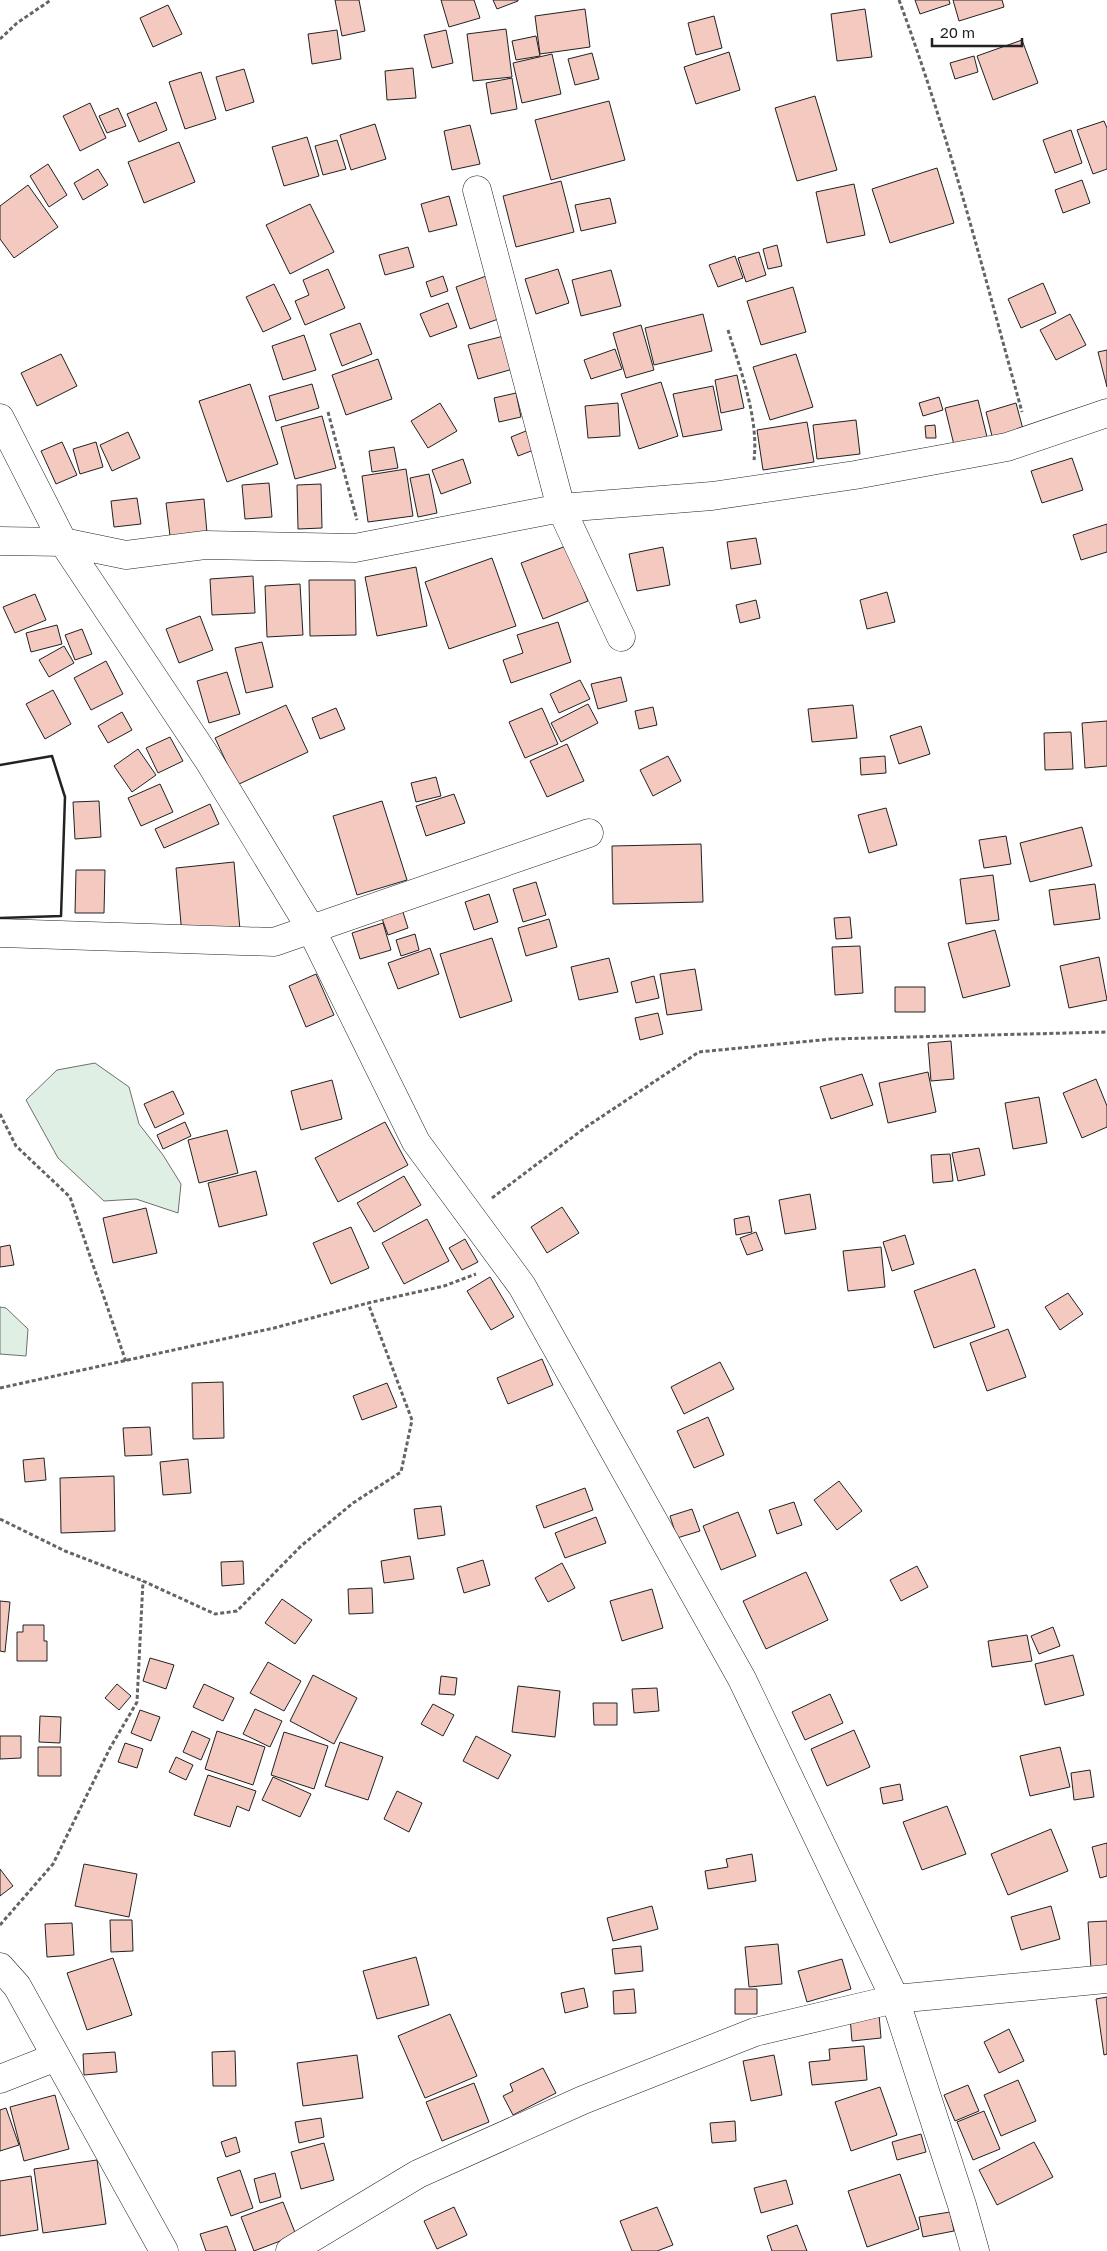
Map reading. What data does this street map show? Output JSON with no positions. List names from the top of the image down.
{
  "scale_bar": "20 m"
}
